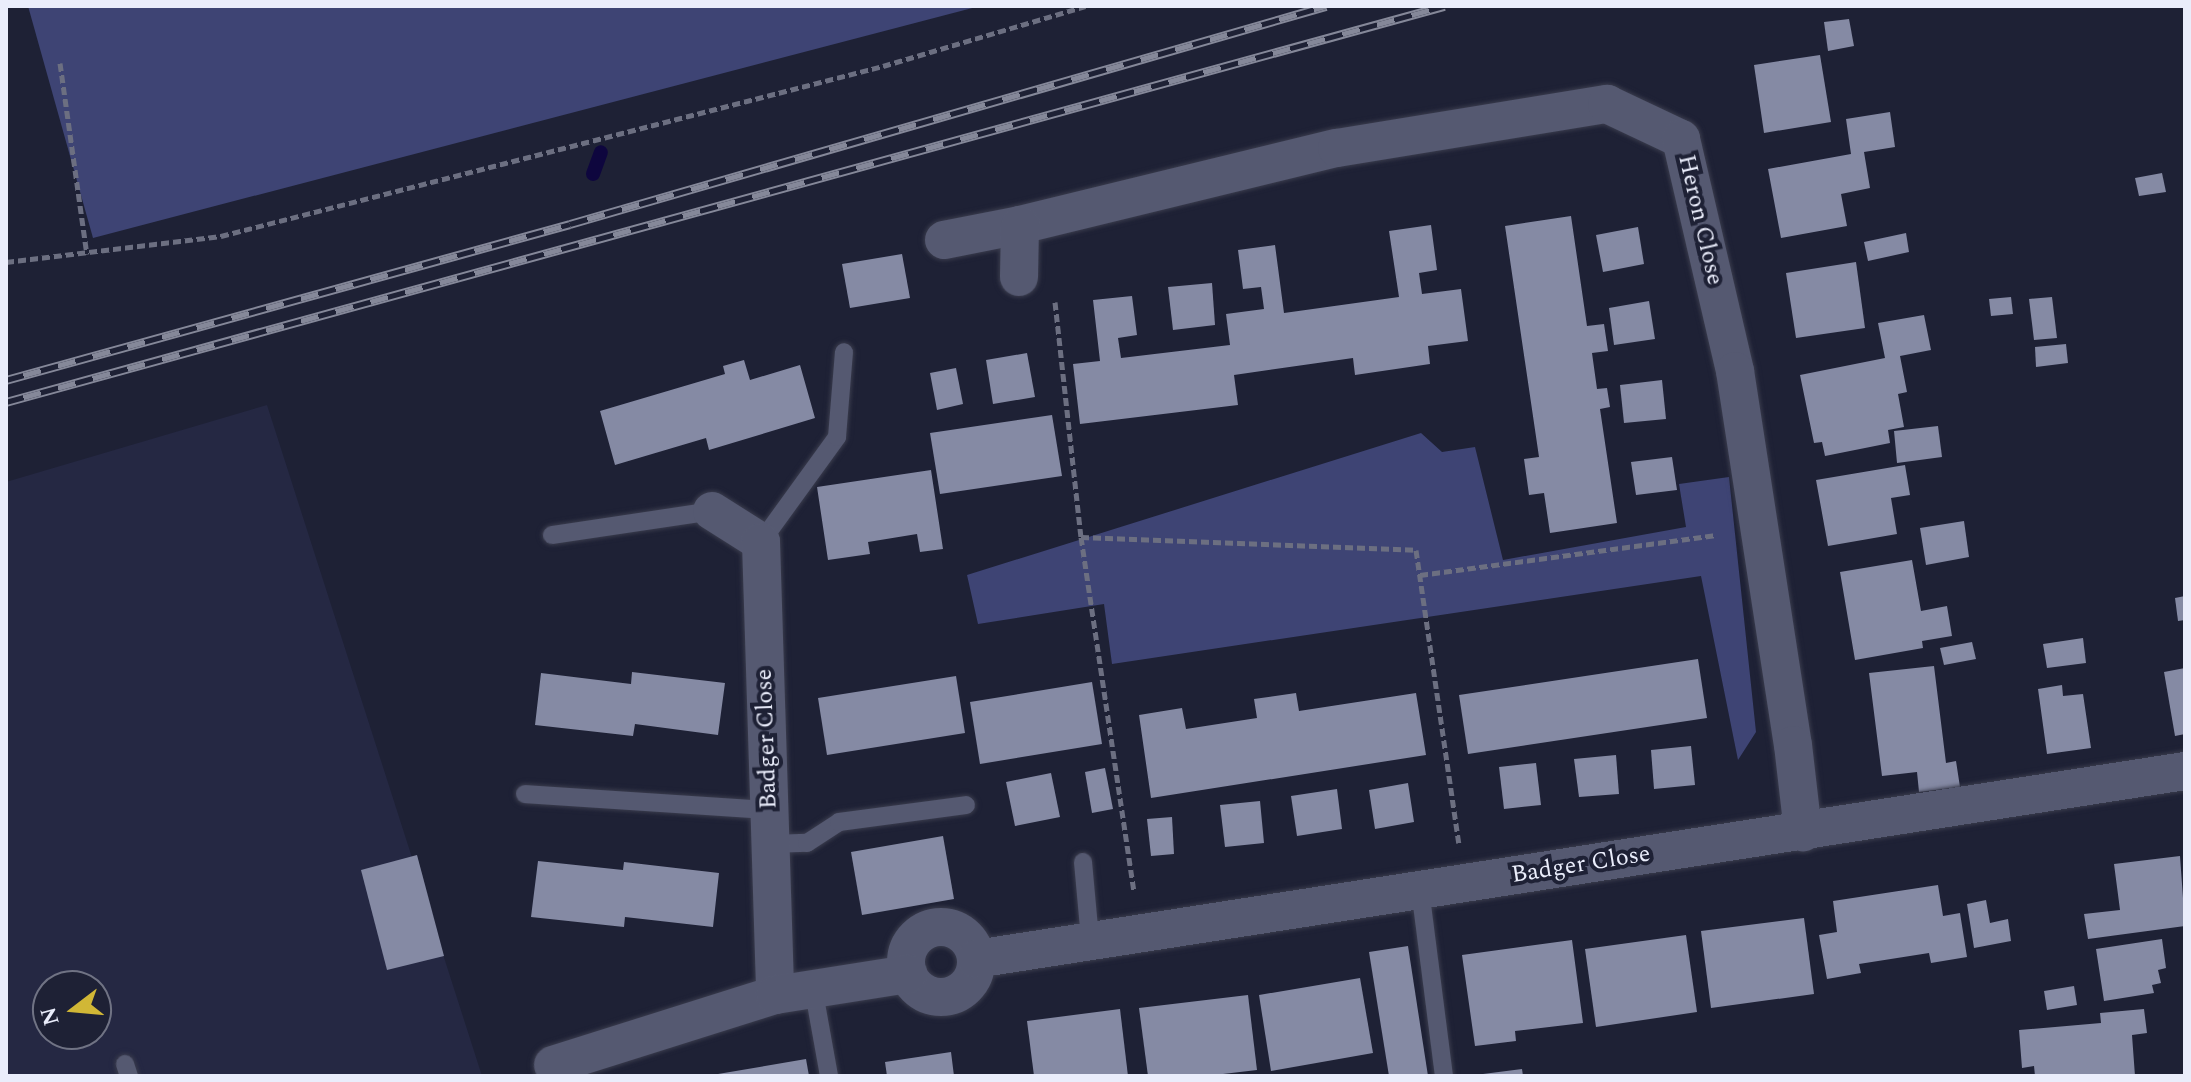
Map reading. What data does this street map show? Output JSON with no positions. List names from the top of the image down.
{
  "streets": {
    "street": ["Heron Close", "Badger Close"]
  },
  "crossings": [
    ["Heron Close", "Badger Close"]
  ],
  "north": "left"
}
